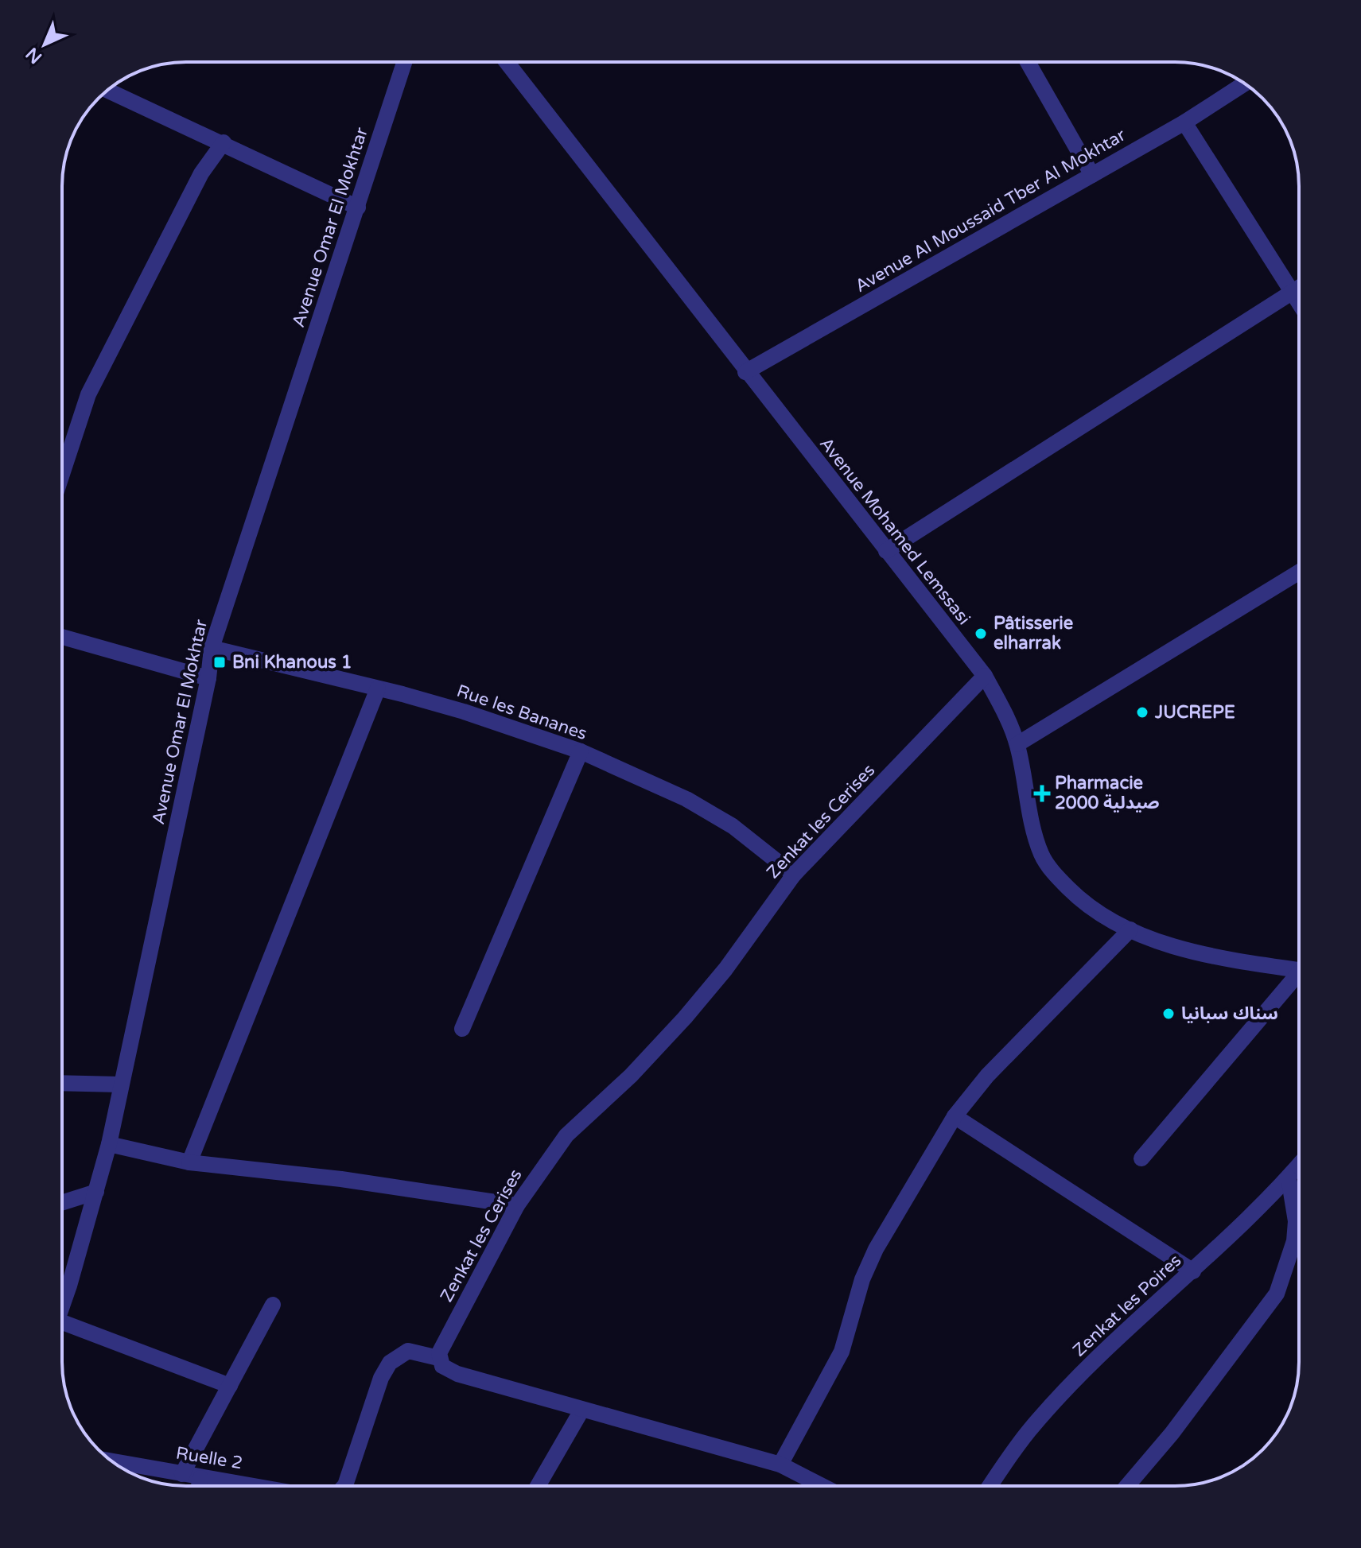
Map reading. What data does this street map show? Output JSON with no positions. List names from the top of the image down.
{
  "streets": {
    "street": [
      "Avenue Al Moussaid Tber Al Mokhtar",
      "Avenue Omar El Mokhtar",
      "Avenue Mohamed Lemssasi",
      "Rue les Bananes",
      "Zenkat les Cerises",
      "Zenkat les Poires",
      "Ruelle 2"
    ]
  },
  "crossings": [
    ["Avenue Al Moussaid Tber Al Mokhtar", "Avenue Mohamed Lemssasi"],
    ["Avenue Omar El Mokhtar", "Rue les Bananes"],
    ["Avenue Mohamed Lemssasi", "Zenkat les Cerises"],
    ["Rue les Bananes", "Zenkat les Cerises"]
  ],
  "places": {
    "other": ["Pâtisserie elharrak", "JUCREPE", "سناك سبانيا"],
    "transit": ["Bni Khanous 1"],
    "health": ["Pharmacie 2000 صيدلية"]
  },
  "north": "bottom left"
}
